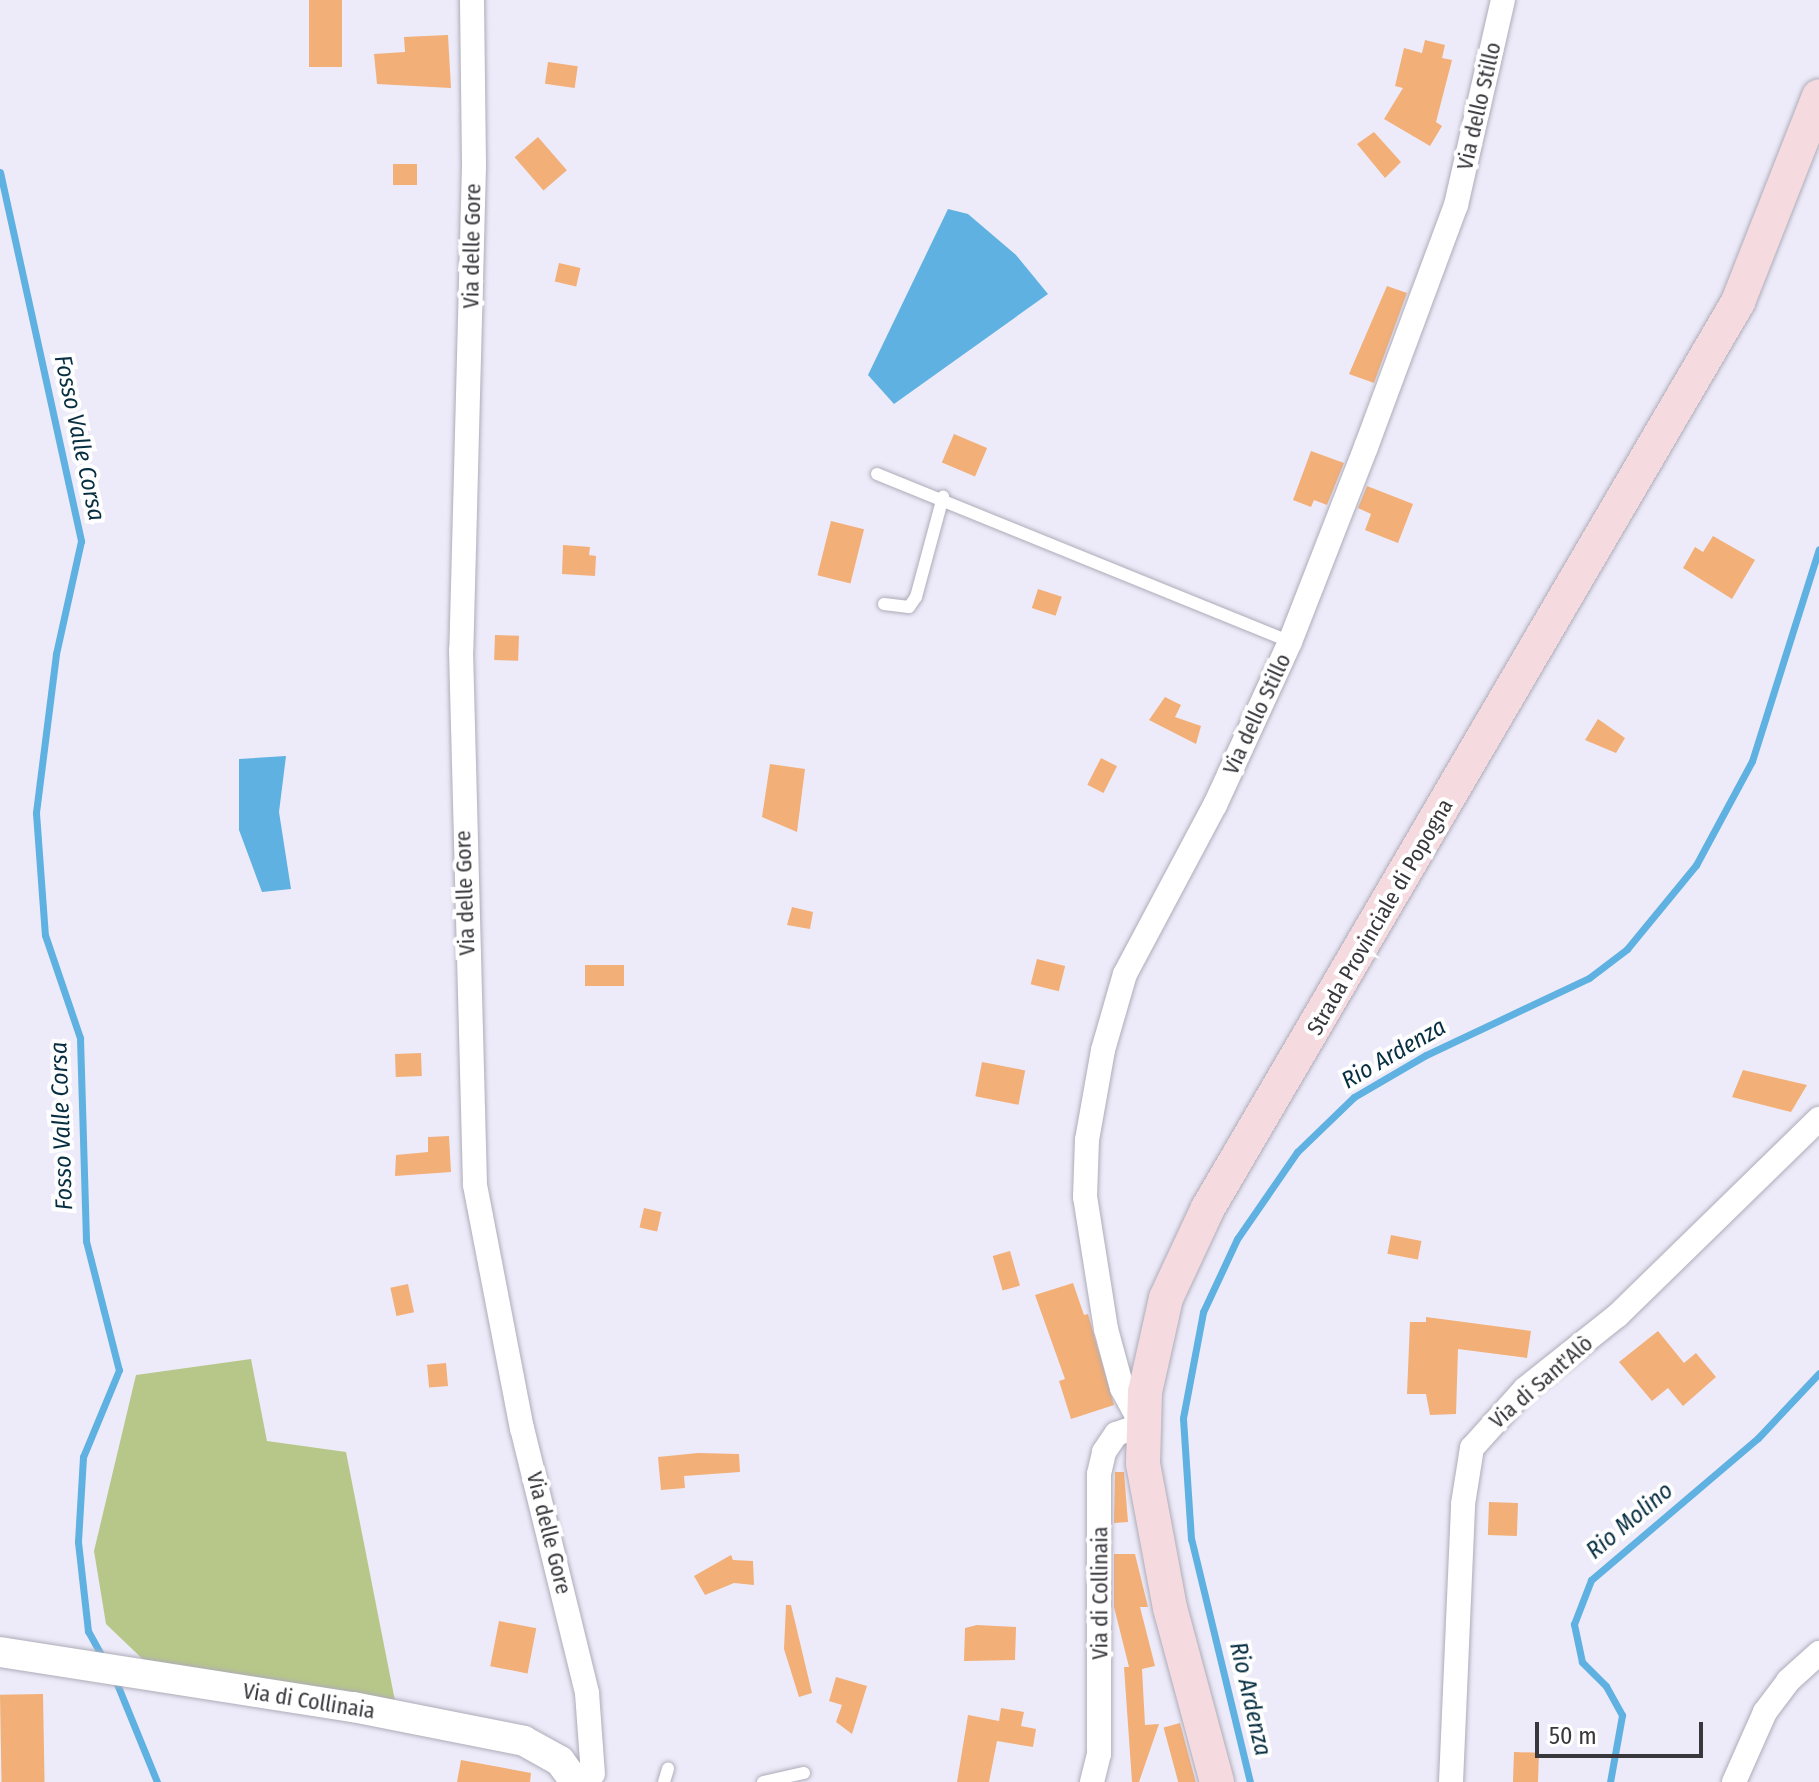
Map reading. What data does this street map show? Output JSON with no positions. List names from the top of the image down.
{
  "streets": {
    "main road": ["Strada Provinciale di Popogna"],
    "street": [
      "Via dello Stillo",
      "Via delle Gore",
      "Via di Sant'Alò",
      "Via di Collinaia"
    ]
  },
  "crossings": [
    ["Via dello Stillo", "Strada Provinciale di Popogna"],
    ["Via dello Stillo", "Via di Collinaia"],
    ["Via delle Gore", "Via di Collinaia"],
    ["Strada Provinciale di Popogna", "Via di Collinaia"]
  ],
  "water": ["Fosso Valle Corsa", "Rio Ardenza", "Rio Molino"],
  "scale_bar": "50 m"
}
